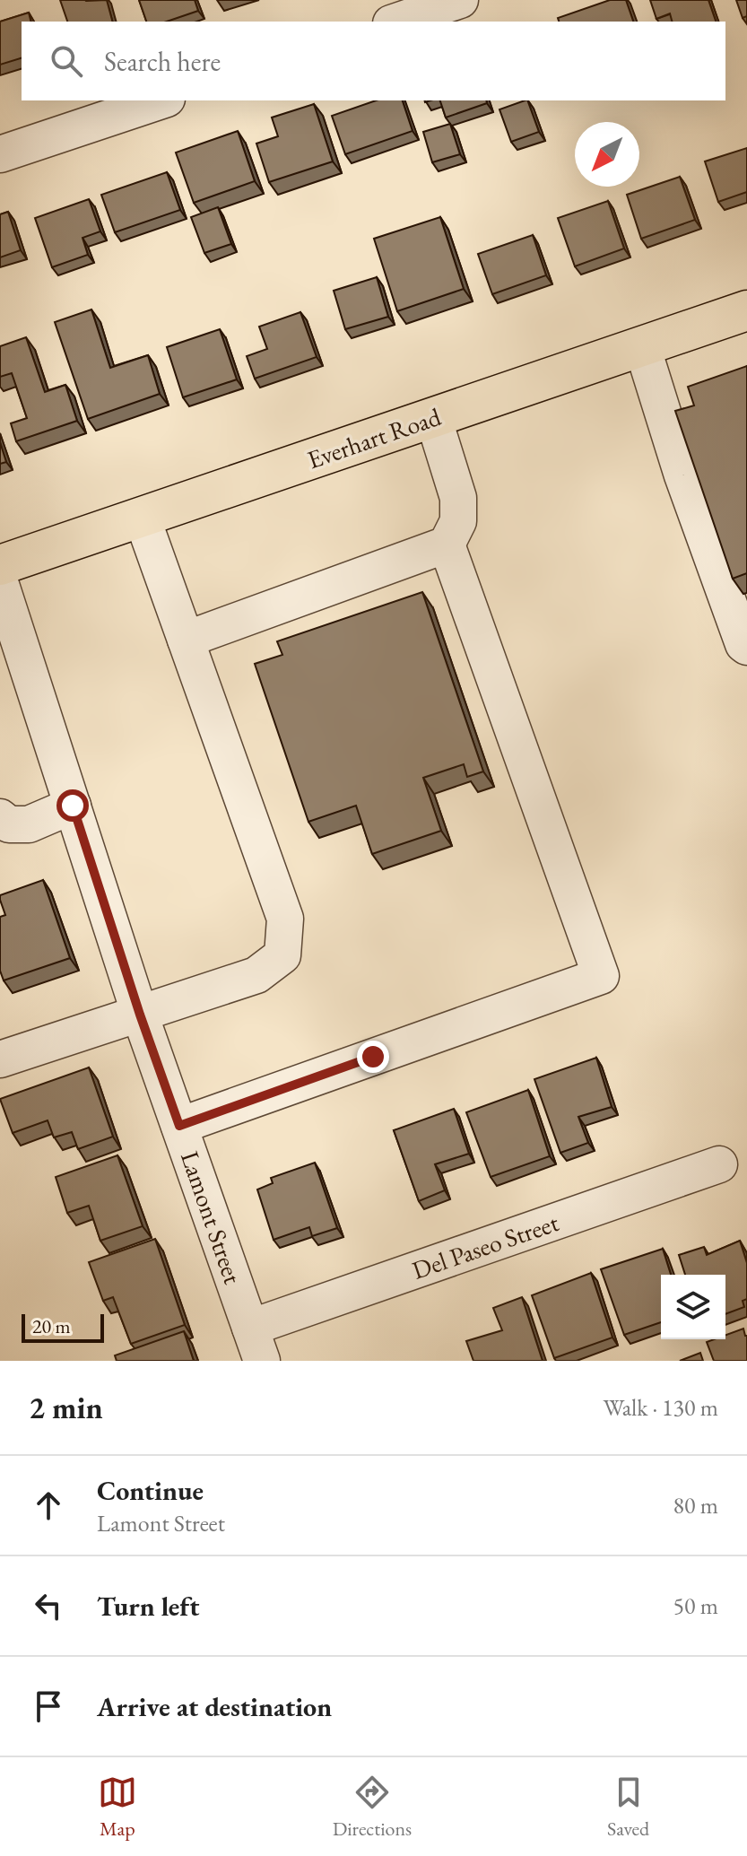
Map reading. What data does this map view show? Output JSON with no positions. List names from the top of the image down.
{
  "streets": {
    "main road": ["Everhart Road"],
    "street": ["Lamont Street", "Del Paseo Street"]
  },
  "crossings": [
    ["Lamont Street", "Del Paseo Street"]
  ],
  "scale_bar": "20 m",
  "north": "bottom left",
  "page": {
    "search": "Search here",
    "scale": "20 m",
    "heading": ["2 min", "Walk · 130 m"],
    "list": [
      ["Continue", "Lamont Street", "80 m"],
      ["Turn left", "50 m"],
      "Arrive at destination"
    ],
    "nav": ["Map", "Directions", "Saved"]
  }
}
